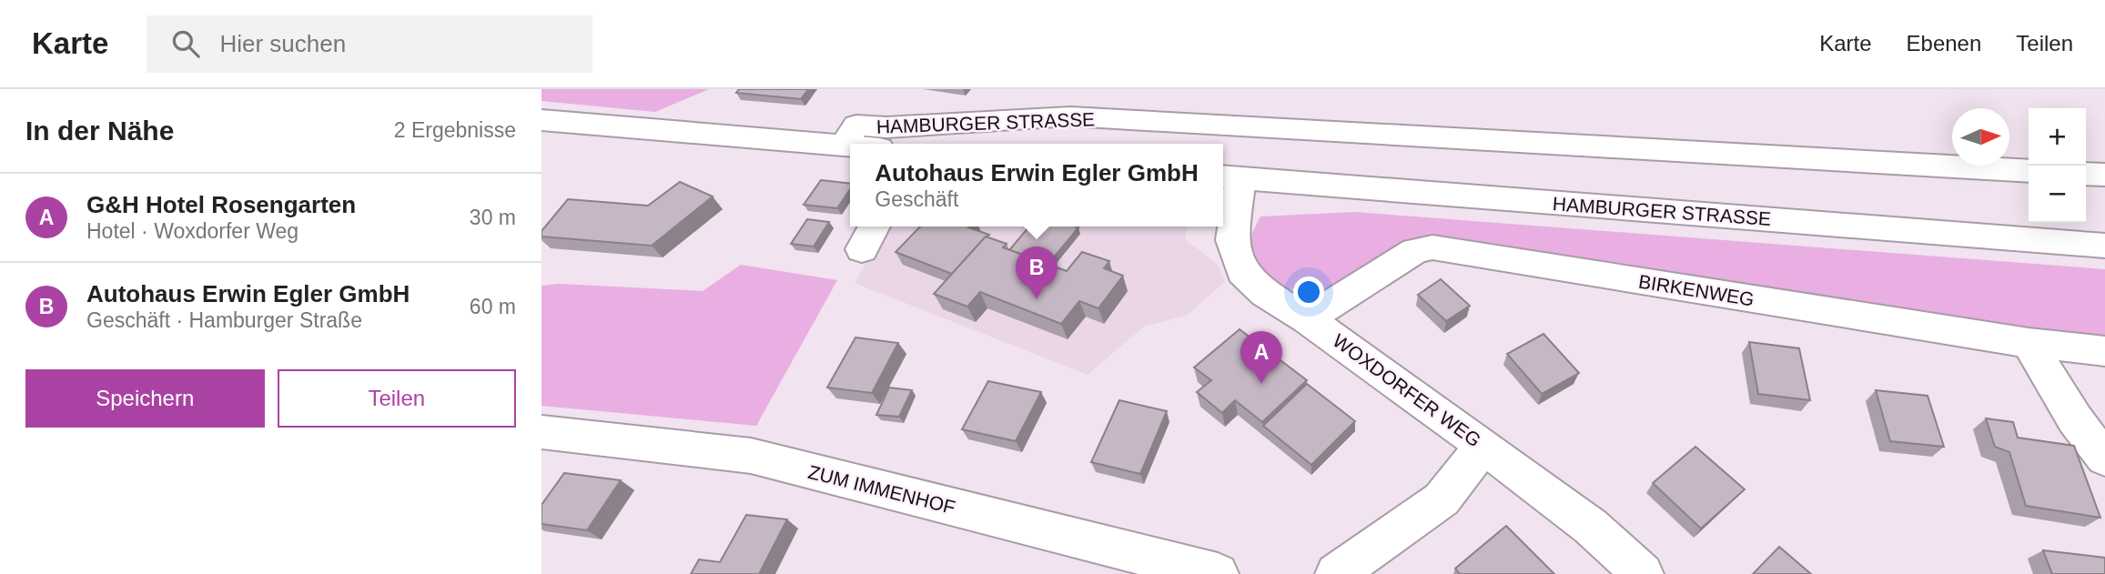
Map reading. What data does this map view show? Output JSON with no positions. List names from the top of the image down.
{
  "streets": {
    "street": [
      "HAMBURGER STRASSE",
      "BIRKENWEG",
      "WOXDORFER WEG",
      "ZUM IMMENHOF"
    ]
  },
  "crossings": [
    ["HAMBURGER STRASSE", "WOXDORFER WEG"],
    ["BIRKENWEG", "WOXDORFER WEG"]
  ],
  "north": "right",
  "page": {
    "header": "Karte",
    "search": "Hier suchen",
    "nav": ["Karte", "Ebenen", "Teilen"],
    "heading": ["In der Nähe", "2 Ergebnisse"],
    "map_buttons": ["+", "−"],
    "popup": ["Autohaus Erwin Egler GmbH", "Geschäft"],
    "list": [
      {
        "mark": "A",
        "name": "G&H Hotel Rosengarten",
        "note": "Hotel · Woxdorfer Weg",
        "value": "30 m"
      },
      {
        "mark": "B",
        "name": "Autohaus Erwin Egler GmbH",
        "note": "Geschäft · Hamburger Straße",
        "value": "60 m"
      }
    ],
    "pins": ["B", "A"],
    "buttons": ["Speichern", "Teilen"]
  }
}
